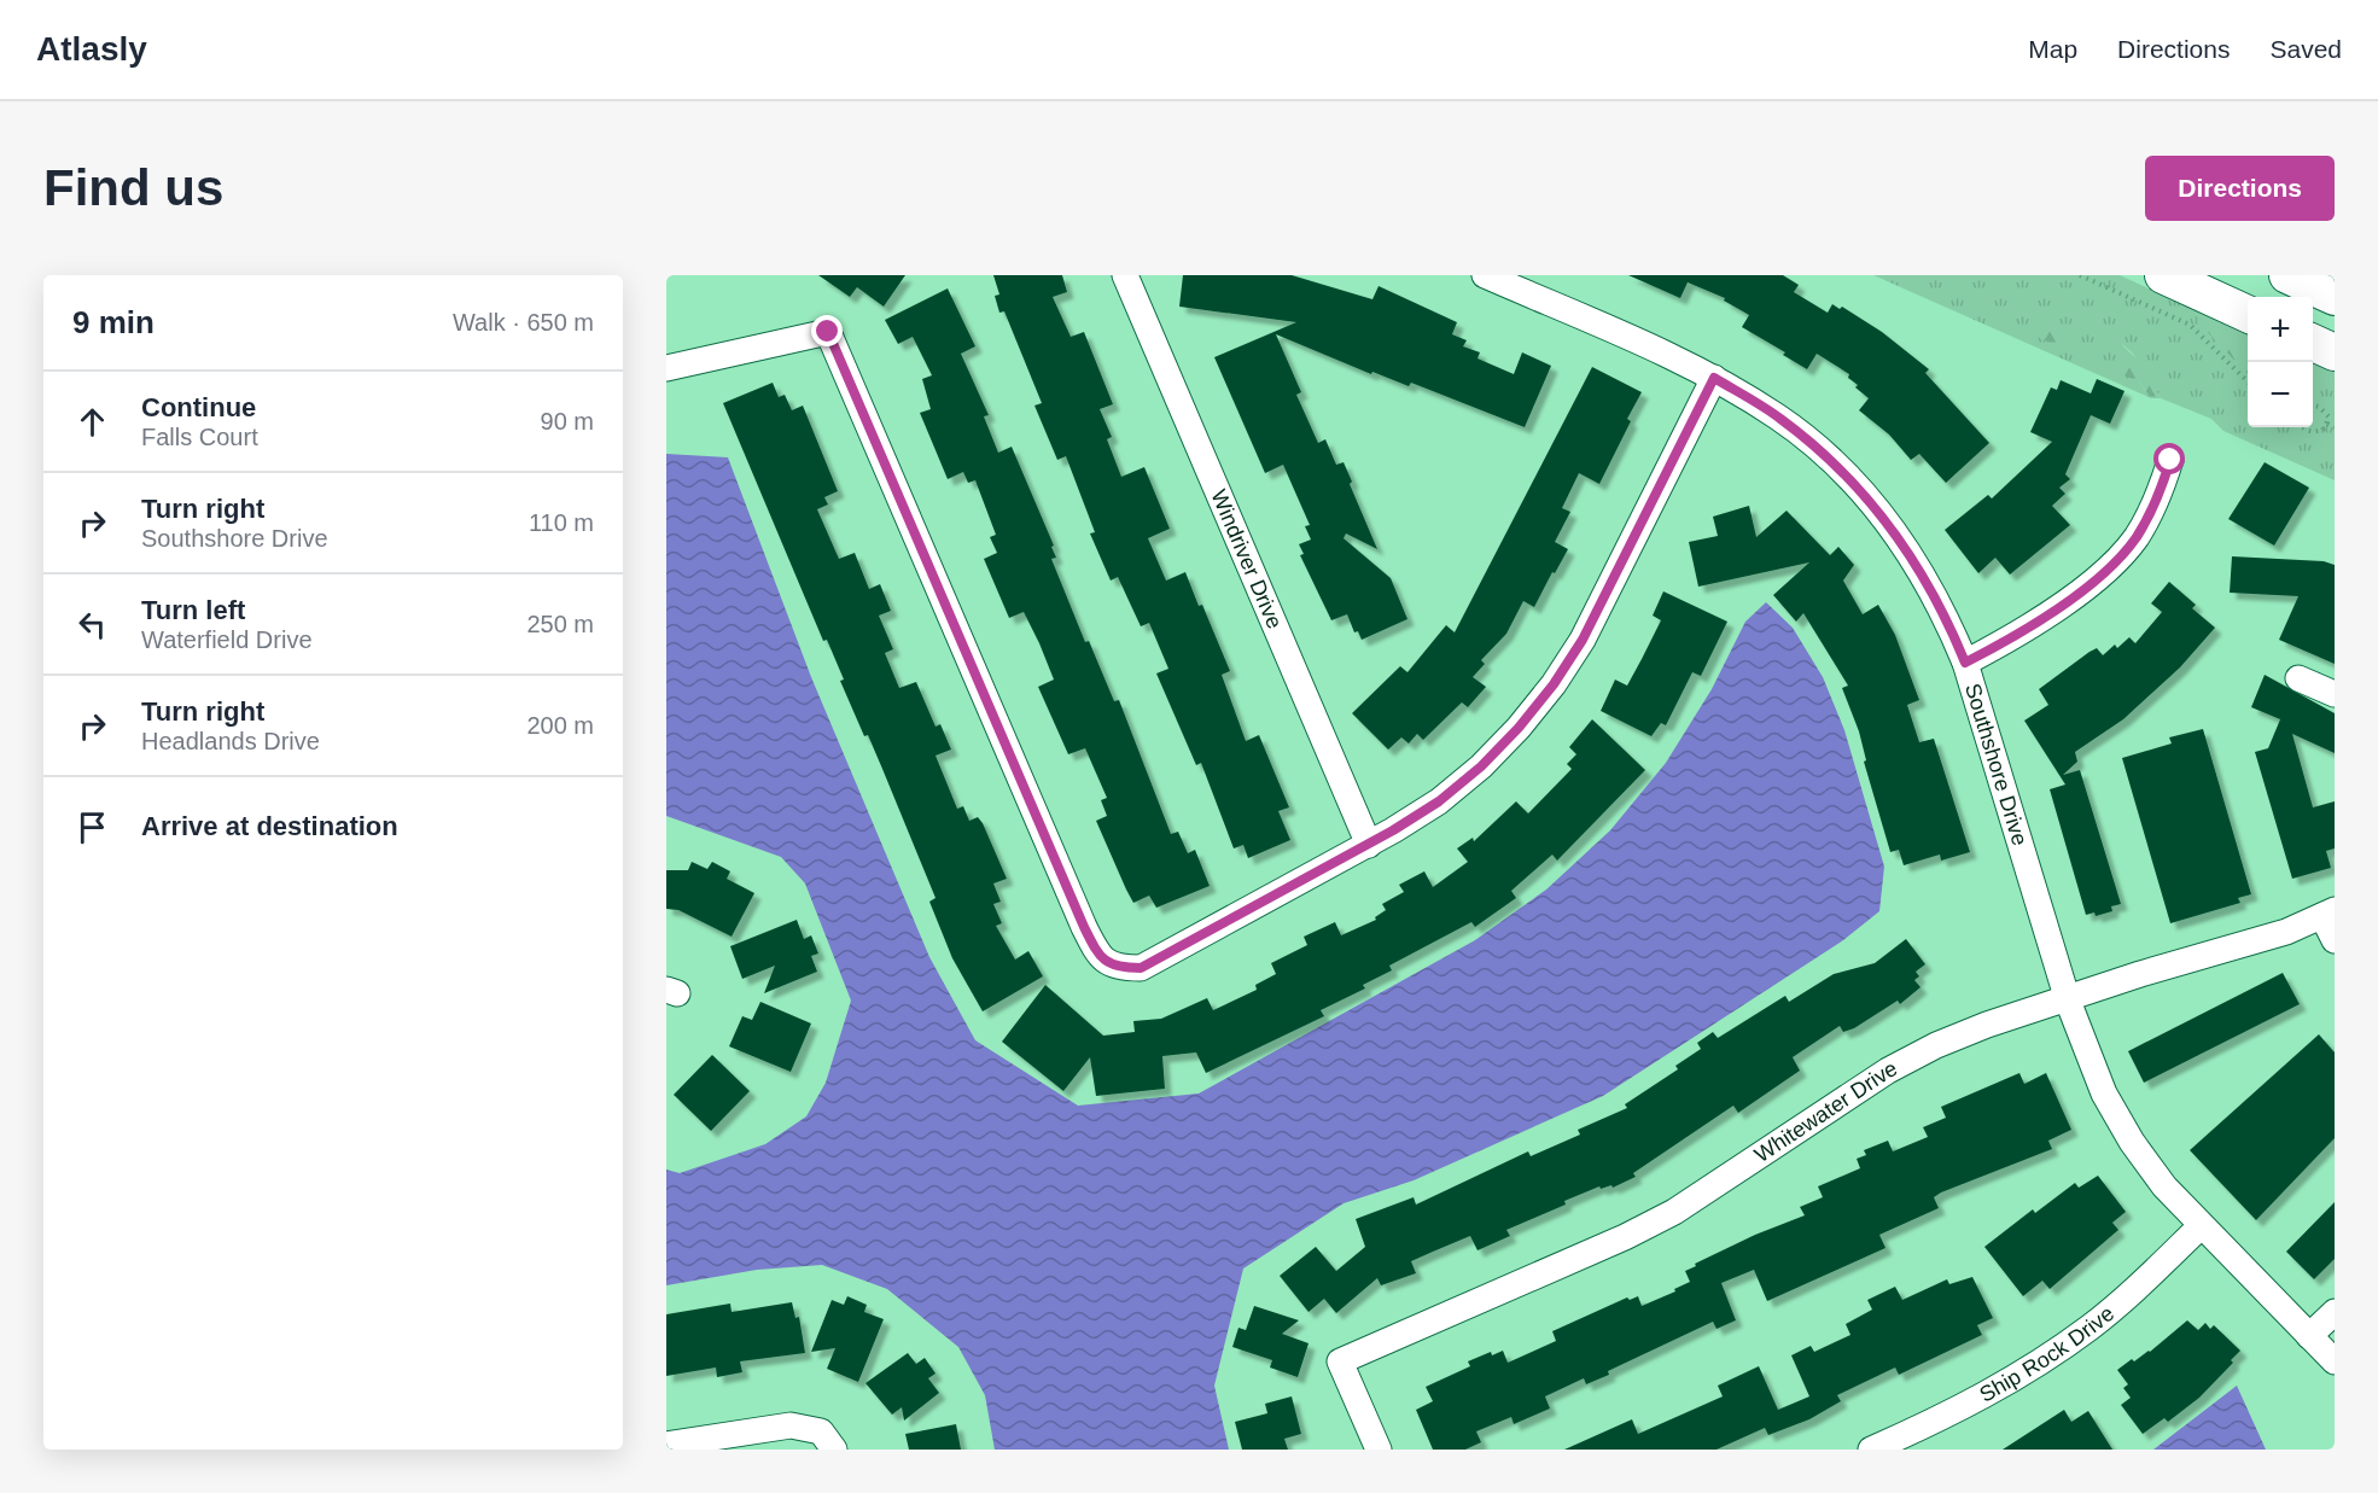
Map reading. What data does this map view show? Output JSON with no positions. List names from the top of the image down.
{
  "streets": {
    "street": [
      "Windriver Drive",
      "Southshore Drive",
      "Whitewater Drive",
      "Ship Rock Drive"
    ]
  },
  "crossings": [
    ["Southshore Drive", "Whitewater Drive"],
    ["Southshore Drive", "Ship Rock Drive"]
  ],
  "page": {
    "header": "Atlasly",
    "nav": ["Map", "Directions", "Saved"],
    "buttons": "Directions",
    "title": "Find us",
    "heading": ["9 min", "Walk · 650 m"],
    "map_buttons": ["+", "−"],
    "list": [
      ["Continue", "Falls Court", "90 m"],
      ["Turn right", "Southshore Drive", "110 m"],
      ["Turn left", "Waterfield Drive", "250 m"],
      ["Turn right", "Headlands Drive", "200 m"],
      "Arrive at destination"
    ]
  }
}
